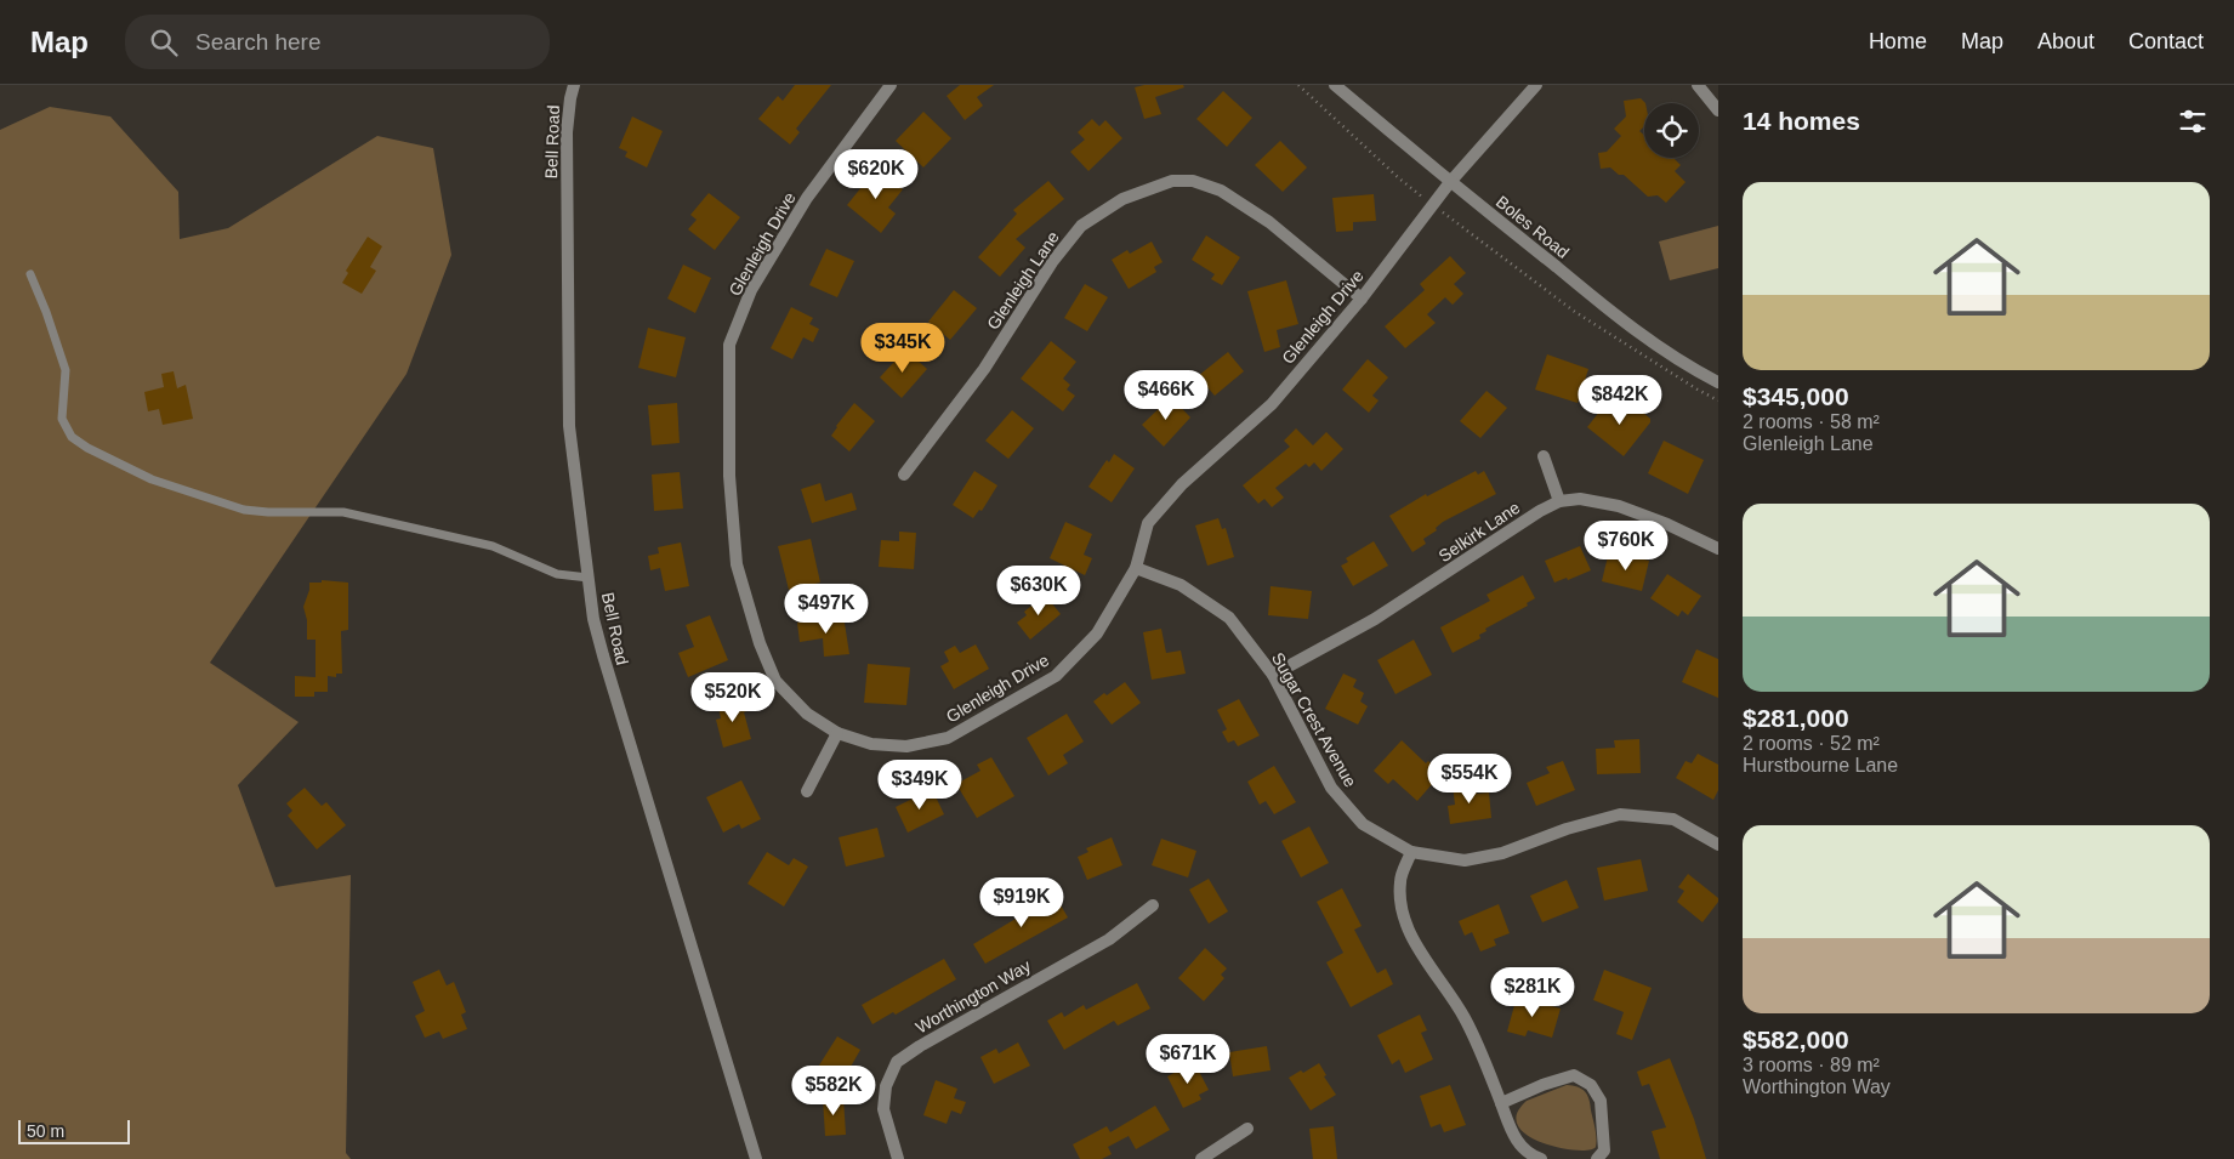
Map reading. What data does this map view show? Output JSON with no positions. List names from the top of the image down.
{
  "streets": {
    "street": [
      "Bell Road",
      "Boles Road",
      "Glenleigh Drive",
      "Glenleigh Lane",
      "Selkirk Lane",
      "Sugar Crest Avenue",
      "Worthington Way"
    ]
  },
  "crossings": [
    ["Boles Road", "Glenleigh Drive"],
    ["Glenleigh Drive", "Glenleigh Lane"],
    ["Glenleigh Drive", "Sugar Crest Avenue"],
    ["Selkirk Lane", "Sugar Crest Avenue"]
  ],
  "scale_bar": "50 m",
  "page": {
    "header": "Map",
    "search": "Search here",
    "nav": [
      "Home",
      "Map",
      "About",
      "Contact"
    ],
    "heading": "14 homes",
    "price": [
      "$620K",
      "$345K",
      "$466K",
      "$842K",
      "$760K",
      "$630K",
      "$497K",
      "$520K",
      "$554K",
      "$349K",
      "$919K",
      "$281K",
      "$671K",
      "$582K"
    ],
    "list": [
      {
        "name": "$345,000",
        "note": "2 rooms · 58 m² · Glenleigh Lane"
      },
      {
        "name": "$281,000",
        "note": "2 rooms · 52 m² · Hurstbourne Lane"
      },
      {
        "name": "$582,000",
        "note": "3 rooms · 89 m² · Worthington Way"
      }
    ],
    "scale": "50 m"
  }
}
